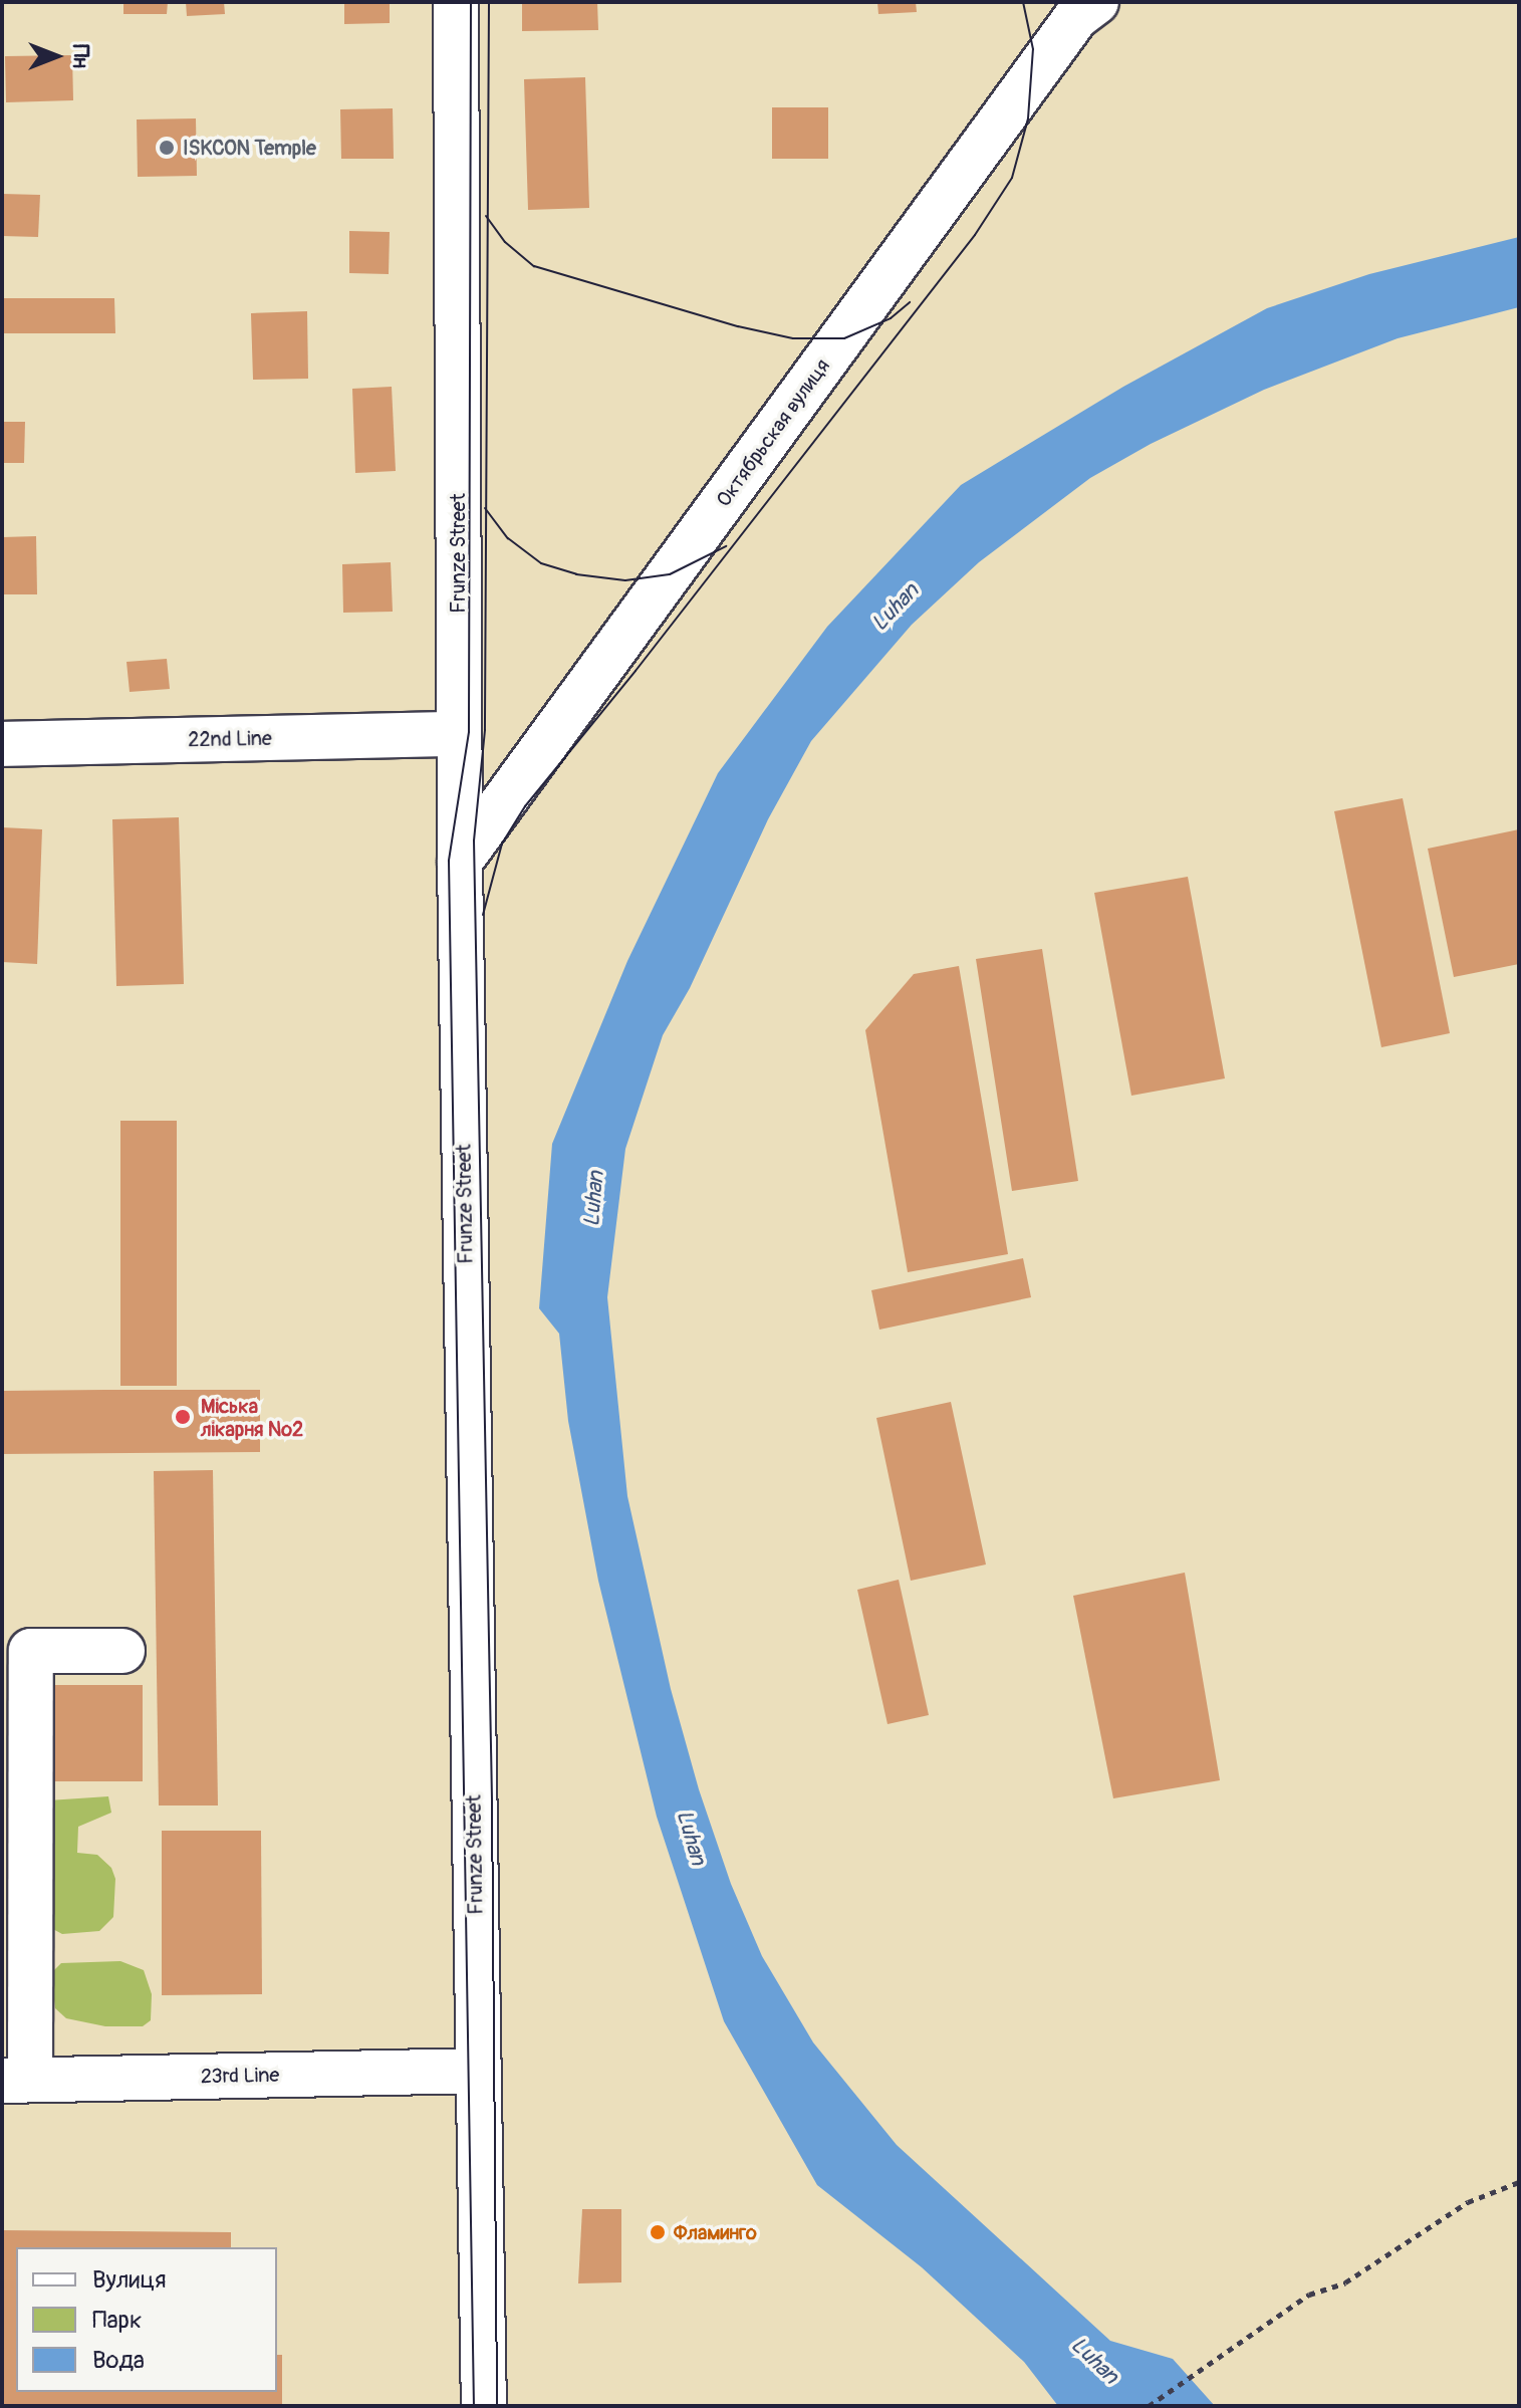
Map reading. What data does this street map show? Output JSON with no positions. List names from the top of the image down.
{
  "streets": {
    "street": [
      "Октябрьская вулиця",
      "Frunze Street",
      "22nd Line",
      "23rd Line"
    ]
  },
  "crossings": [
    ["Октябрьская вулиця", "Frunze Street"],
    ["Frunze Street", "22nd Line"],
    ["Frunze Street", "23rd Line"]
  ],
  "water": ["Luhan"],
  "places": ["ISKCON Temple", "Міська лікарня №2", "Фламинго"],
  "legend": ["Вулиця", "Парк", "Вода"],
  "north": "right"
}
